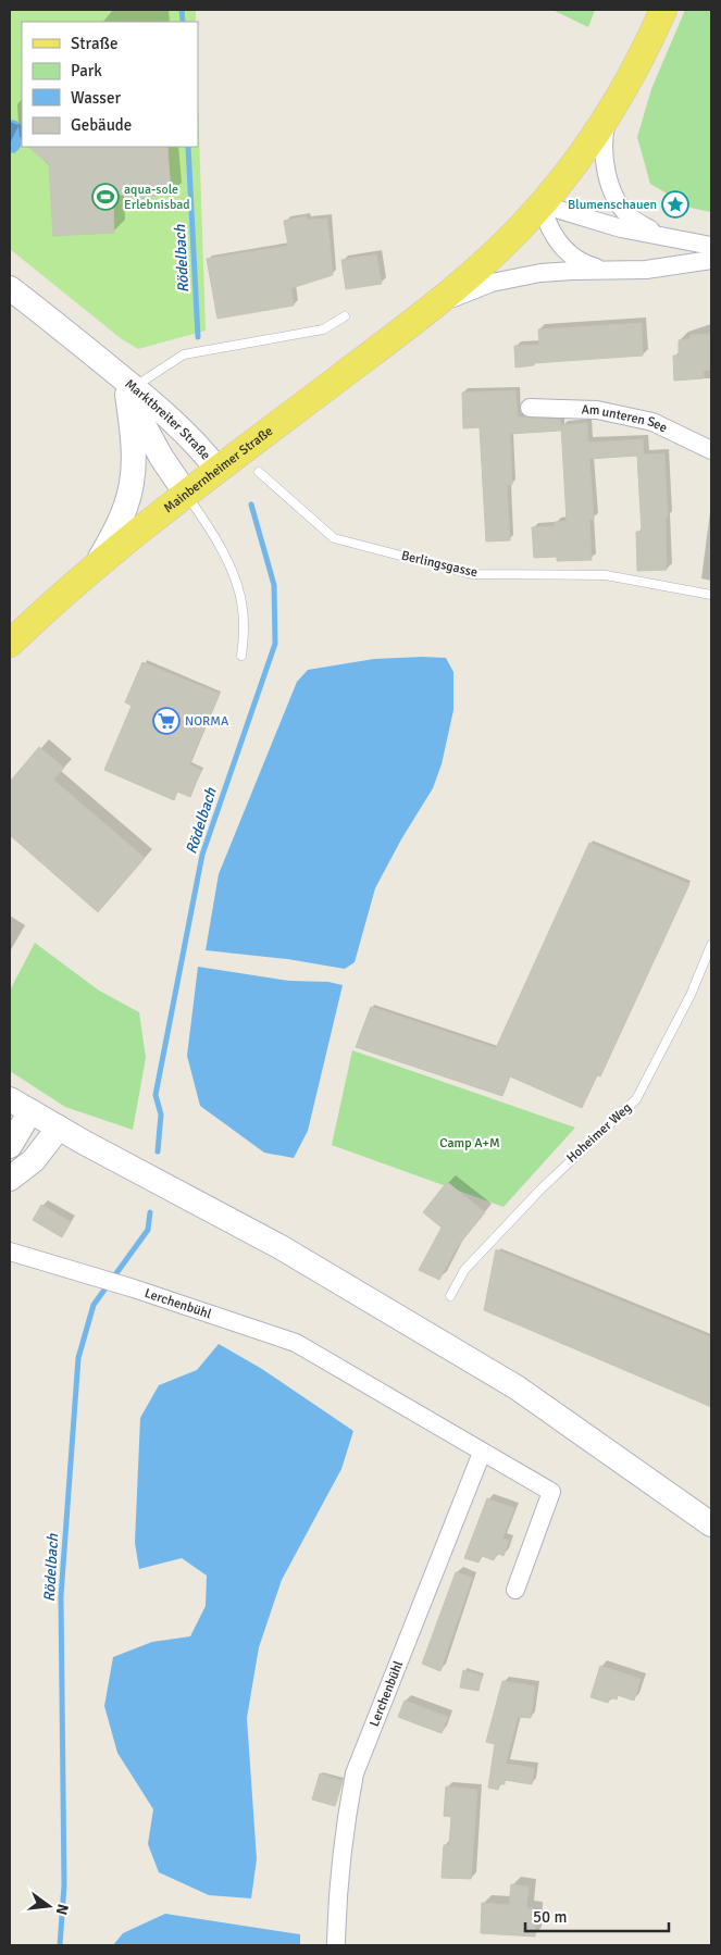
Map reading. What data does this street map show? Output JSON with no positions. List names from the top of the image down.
{
  "streets": {
    "main road": ["Marktbreiter Straße", "Mainbernheimer Straße"],
    "street": ["Am unteren See", "Lerchenbühl"],
    "lane": ["Berlingsgasse", "Hoheimer Weg"]
  },
  "crossings": [
    ["Marktbreiter Straße", "Mainbernheimer Straße"]
  ],
  "water": ["Rödelbach"],
  "parks": ["Camp A+M"],
  "places": {
    "sports": ["aqua-sole Erlebnisbad"],
    "place": ["Blumenschauen"],
    "supermarket": ["NORMA"]
  },
  "legend": [
    "Straße",
    "Park",
    "Wasser",
    "Gebäude"
  ],
  "scale_bar": "50 m",
  "north": "right"
}
